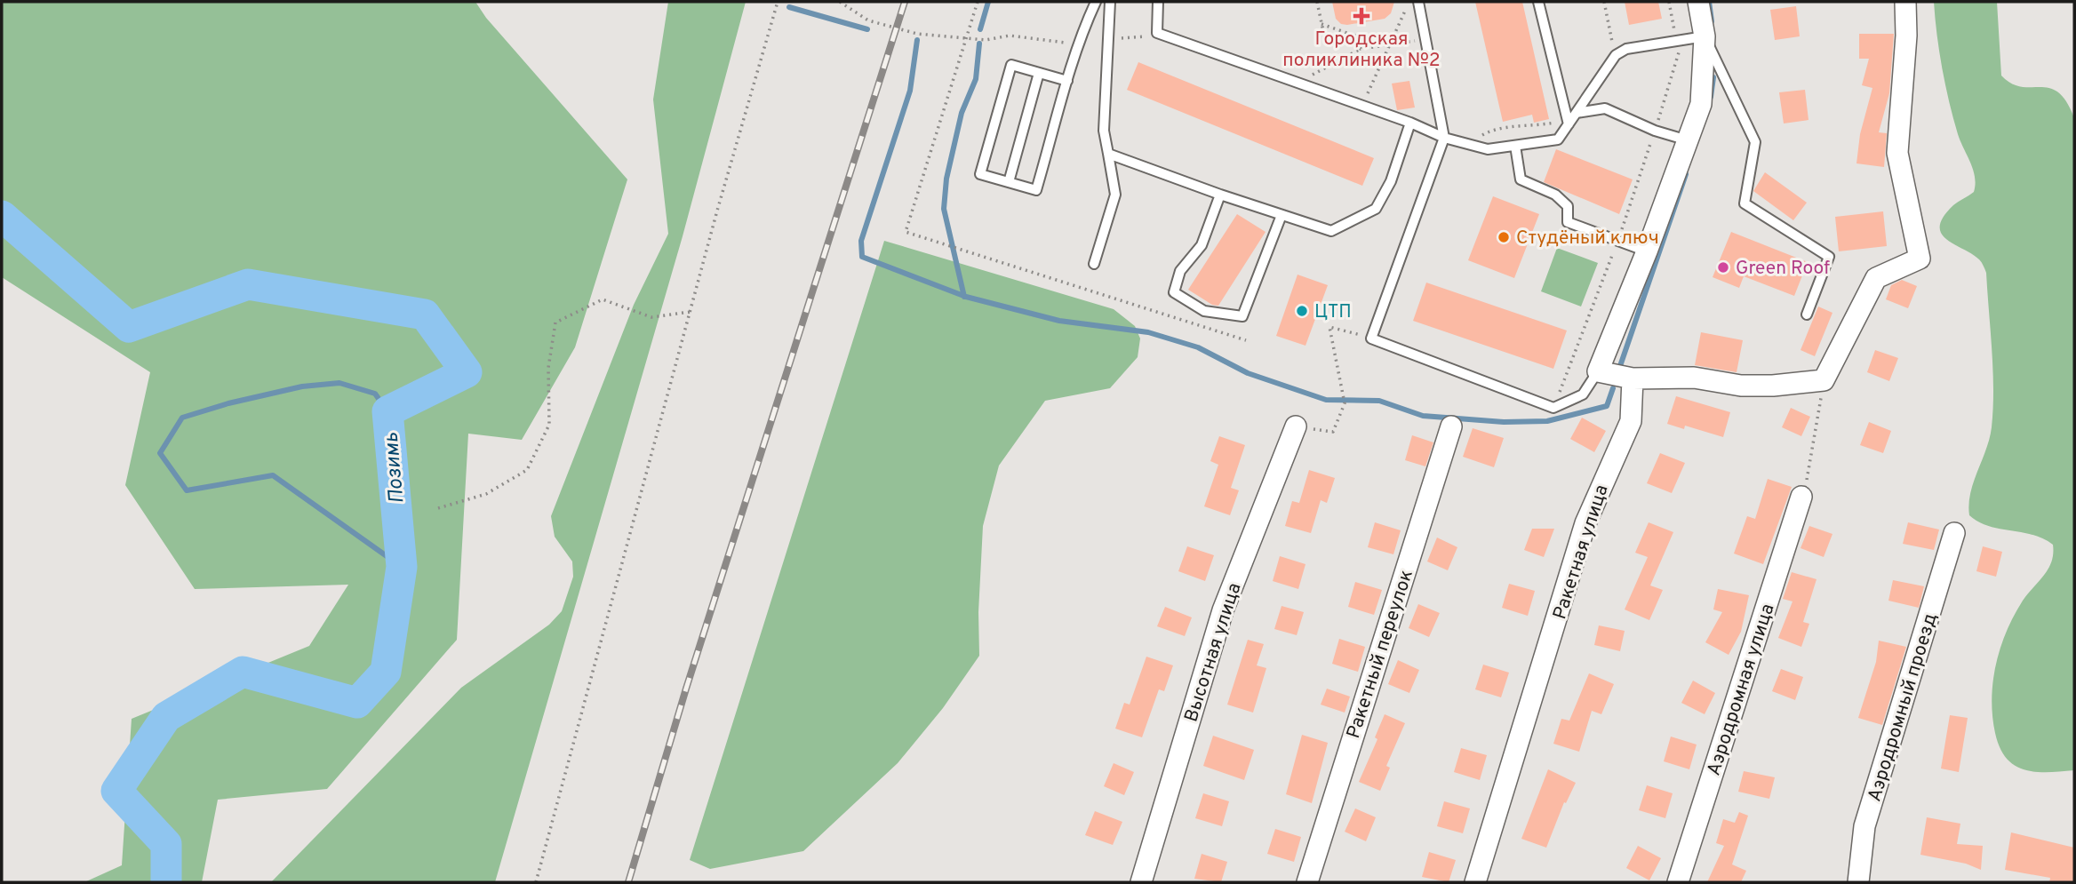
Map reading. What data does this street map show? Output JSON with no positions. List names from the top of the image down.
{
  "streets": {
    "street": [
      "Ракетная улица",
      "Высотная улица",
      "Ракетный переулок",
      "Аэродромная улица",
      "Аэродромный проезд"
    ]
  },
  "water": ["Позимь"],
  "places": {
    "health": ["Городская поликлиника №2"],
    "other": ["Студёный ключ", "Green Roof", "ЦТП"]
  }
}
